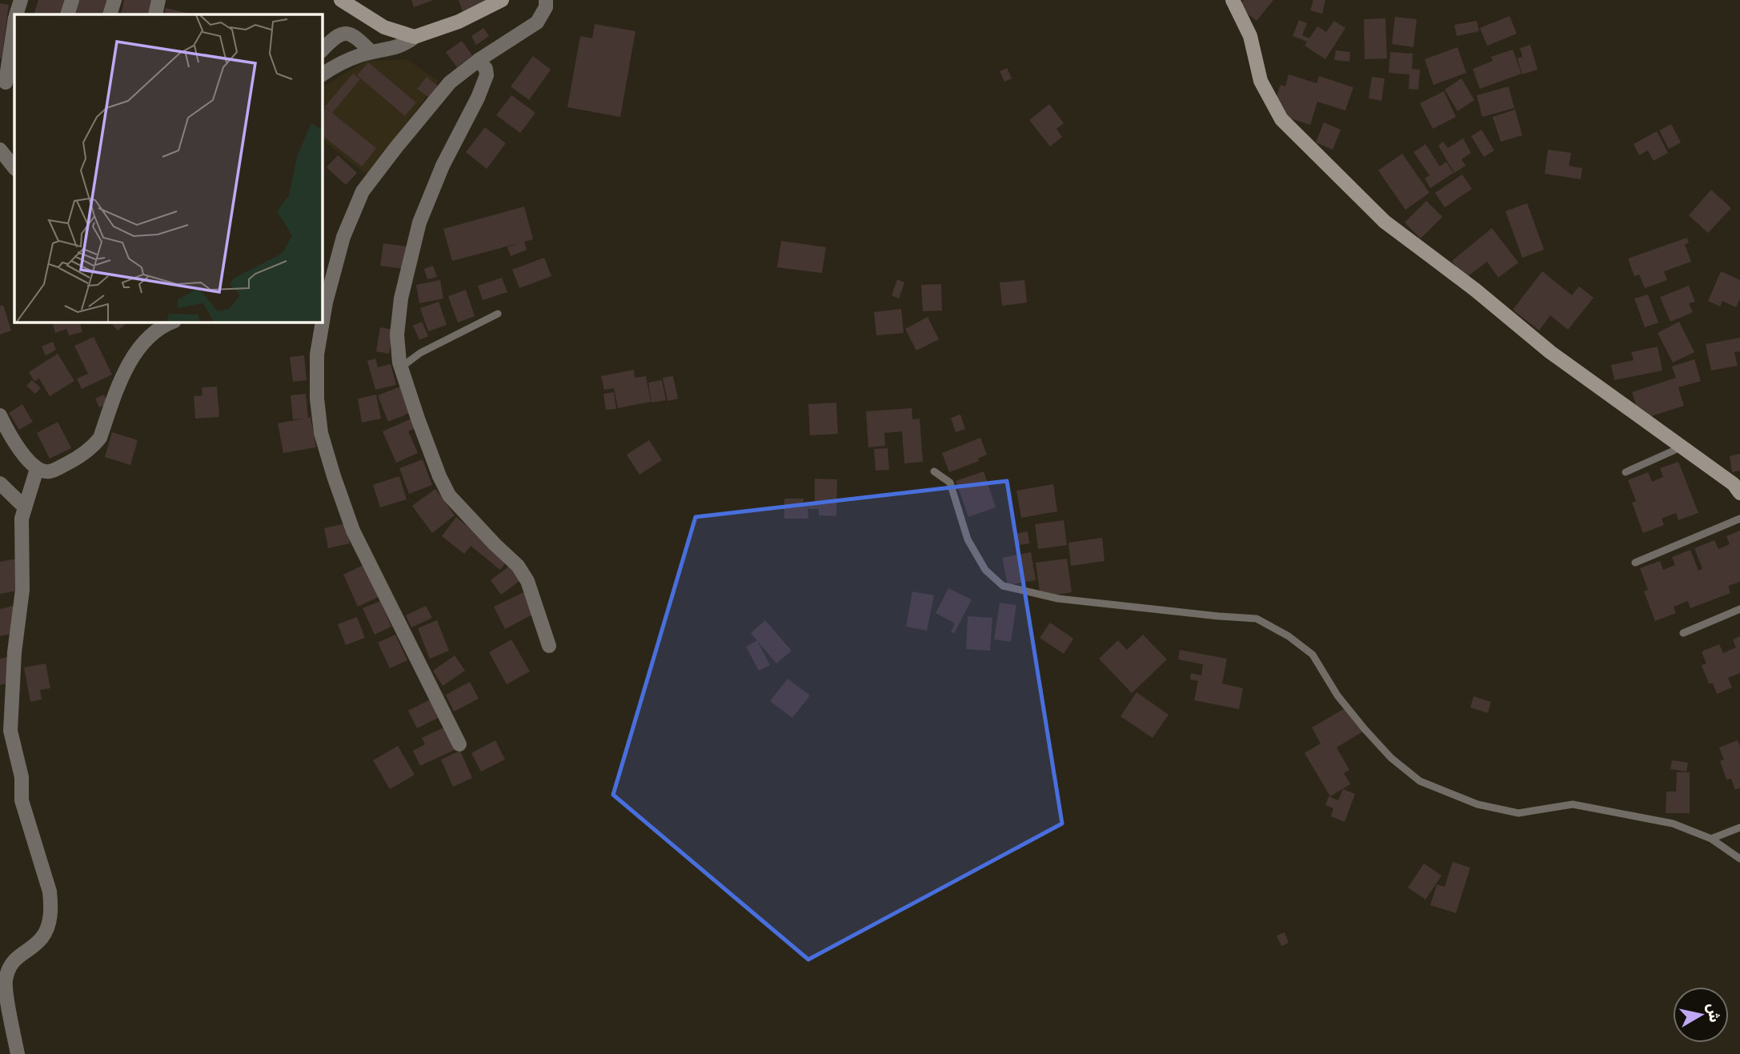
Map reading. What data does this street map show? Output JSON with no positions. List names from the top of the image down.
{
  "north": "right"
}
